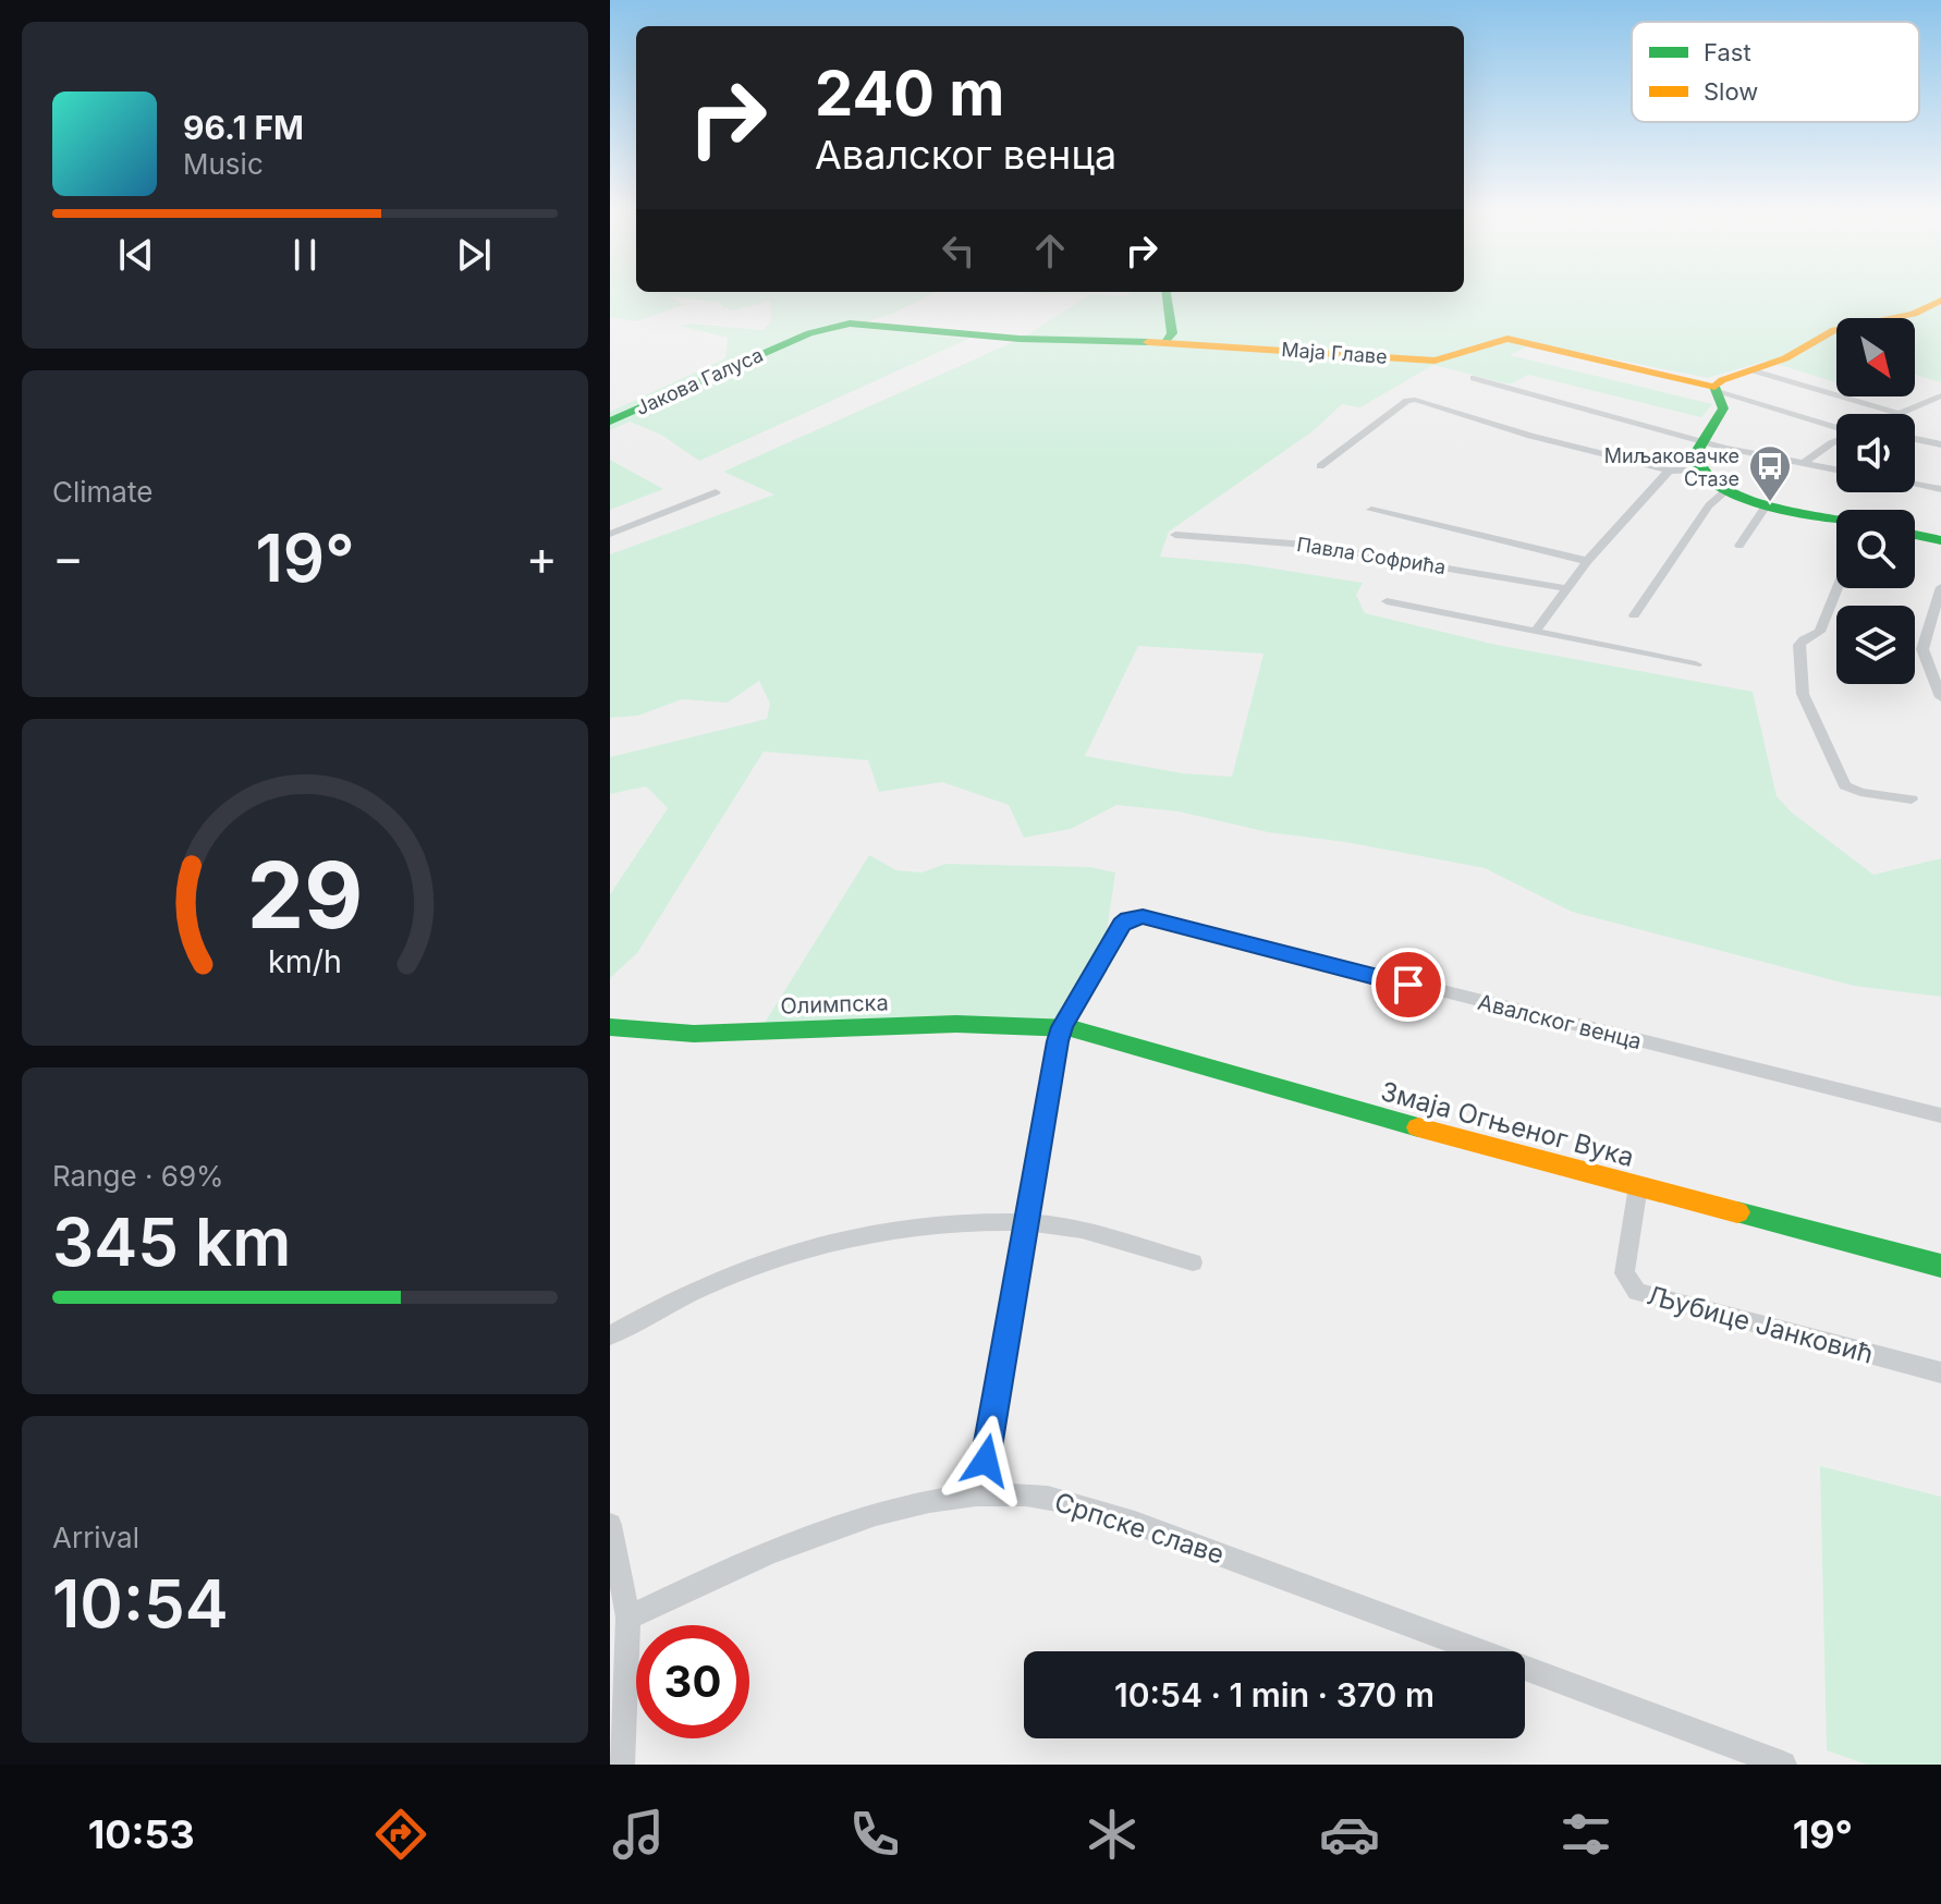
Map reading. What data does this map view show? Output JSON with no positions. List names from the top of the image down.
{
  "streets": {
    "street": [
      "Маја Главе",
      "Јакова Галуса",
      "Павла Софрића",
      "Олимпска",
      "Авалског венца",
      "Змаја Огњеног Вука",
      "Љубице Јанковић",
      "Српске славе"
    ]
  },
  "crossings": [
    ["Маја Главе", "Јакова Галуса"],
    ["Олимпска", "Авалског венца"],
    ["Олимпска", "Змаја Огњеног Вука"],
    ["Авалског венца", "Змаја Огњеног Вука"],
    ["Змаја Огњеног Вука", "Љубице Јанковић"]
  ],
  "places": {
    "bus stop": ["Миљаковачке Стазе"]
  },
  "legend": ["Fast", "Slow"],
  "north": "bottom right",
  "page": {
    "turn": ["240 m", "Авалског венца"],
    "song": ["96.1 FM", "Music"],
    "tile": [
      "Climate",
      ["Range · 69%", "345 km"],
      ["Arrival", "10:54"]
    ],
    "heat": ["−", "19°", "+"],
    "limit": "30",
    "trip": "10:54 · 1 min · 370 m",
    "tabs": ["10:53", "19°"],
    "gauge": ["29", "km/h"]
  }
}
